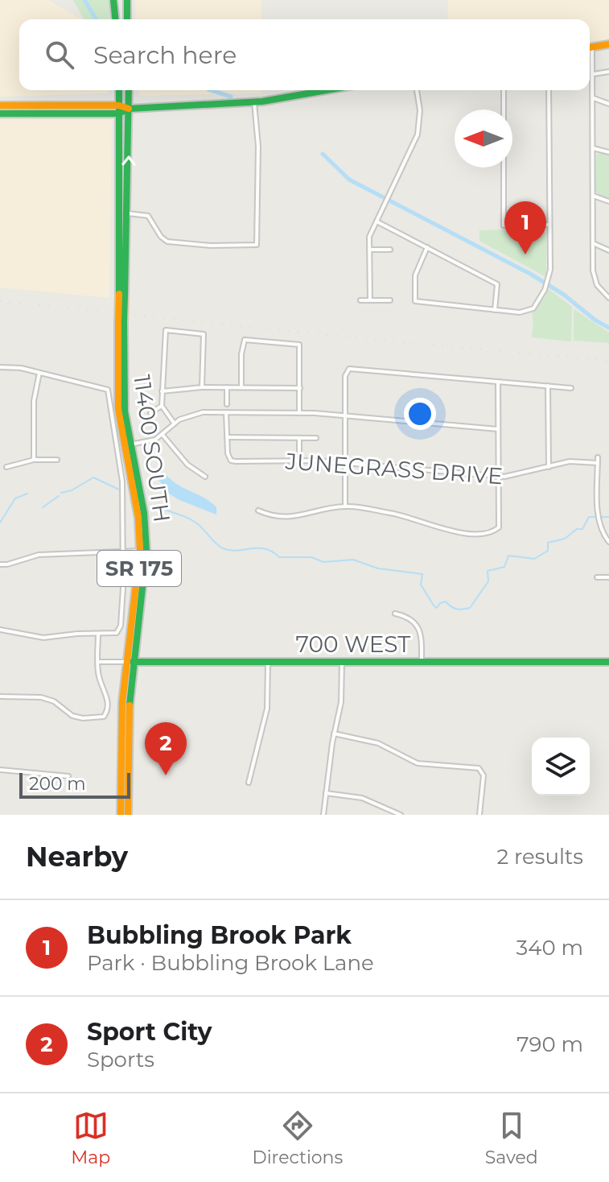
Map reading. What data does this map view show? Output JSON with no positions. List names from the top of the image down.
{
  "streets": {
    "main road": ["11400 SOUTH", "SR 175", "700 WEST"],
    "street": ["JUNEGRASS DRIVE"]
  },
  "crossings": [
    ["11400 SOUTH", "700 WEST"]
  ],
  "scale_bar": "200 m",
  "north": "left",
  "page": {
    "search": "Search here",
    "pins": ["1", "2"],
    "scale": "200 m",
    "heading": ["Nearby", "2 results"],
    "list": [
      {
        "mark": "1",
        "name": "Bubbling Brook Park",
        "note": "Park · Bubbling Brook Lane",
        "value": "340 m"
      },
      {
        "mark": "2",
        "name": "Sport City",
        "note": "Sports",
        "value": "790 m"
      }
    ],
    "nav": ["Map", "Directions", "Saved"]
  }
}
